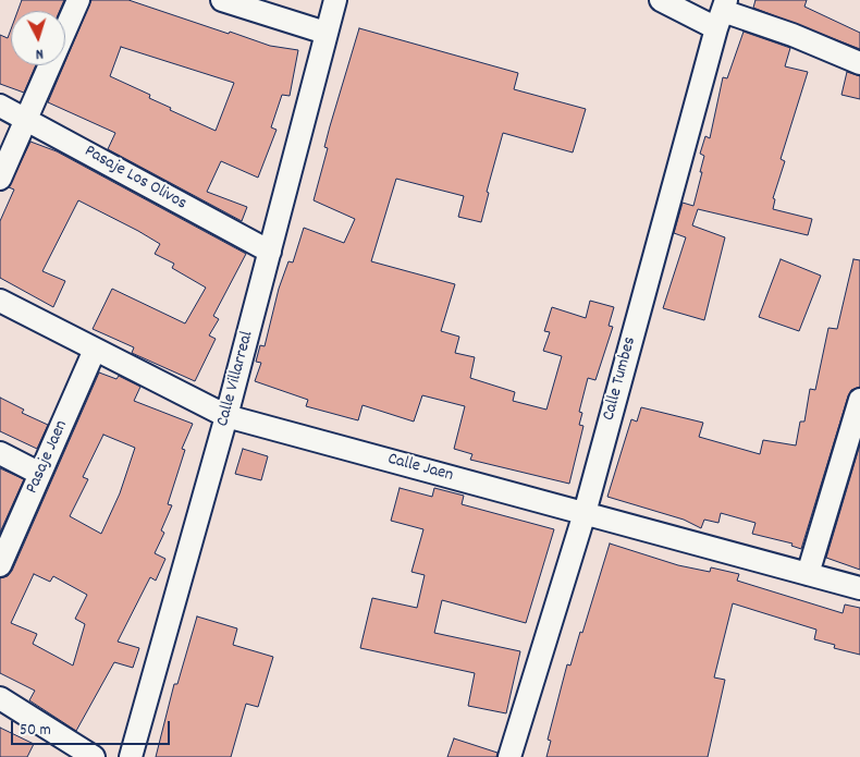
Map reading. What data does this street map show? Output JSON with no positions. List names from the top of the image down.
{
  "streets": {
    "street": [
      "Pasaje Los Olivos",
      "Calle Villarreal",
      "Calle Tumbes",
      "Pasaje Jaen",
      "Calle Jaen"
    ]
  },
  "crossings": [
    ["Pasaje Los Olivos", "Calle Villarreal"],
    ["Calle Villarreal", "Calle Jaen"],
    ["Calle Tumbes", "Calle Jaen"],
    ["Pasaje Jaen", "Calle Jaen"]
  ],
  "scale_bar": "50 m",
  "north": "bottom"
}
